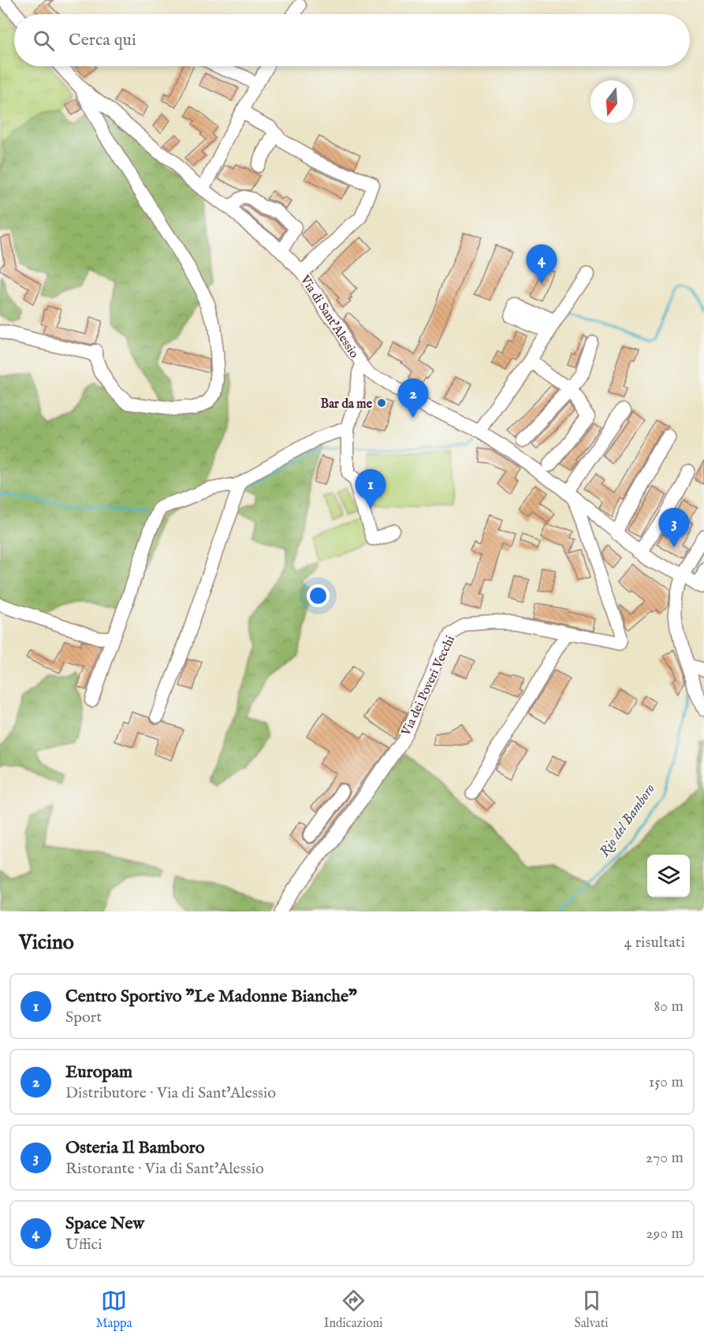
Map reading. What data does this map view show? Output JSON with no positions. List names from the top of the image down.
{
  "streets": {
    "street": ["Via di Sant'Alessio", "Via dei Poveri Vecchi"]
  },
  "crossings": [
    ["Via di Sant'Alessio", "Via dei Poveri Vecchi"]
  ],
  "water": ["Rio del Bamboro"],
  "places": ["Bar da me"],
  "north": "bottom",
  "page": {
    "search": "Cerca qui",
    "pins": [
      "4",
      "2",
      "1",
      "3"
    ],
    "heading": ["Vicino", "4 risultati"],
    "list": [
      {
        "mark": "1",
        "name": "Centro Sportivo \"Le Madonne Bianche\"",
        "note": "Sport",
        "value": "80 m"
      },
      {
        "mark": "2",
        "name": "Europam",
        "note": "Distributore · Via di Sant'Alessio",
        "value": "150 m"
      },
      {
        "mark": "3",
        "name": "Osteria Il Bamboro",
        "note": "Ristorante · Via di Sant'Alessio",
        "value": "270 m"
      },
      {
        "mark": "4",
        "name": "Space New",
        "note": "Uffici",
        "value": "290 m"
      }
    ],
    "nav": ["Mappa", "Indicazioni", "Salvati"]
  }
}
